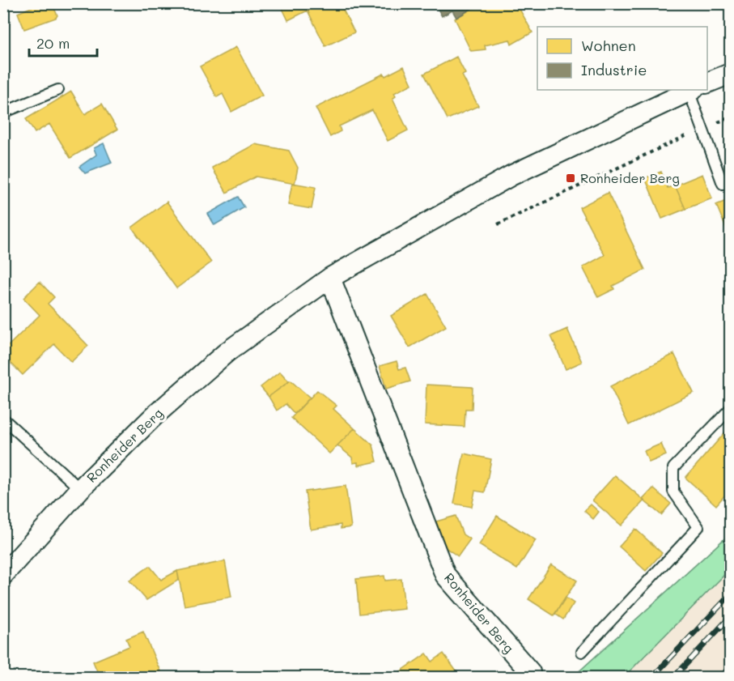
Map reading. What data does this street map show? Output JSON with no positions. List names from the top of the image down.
{
  "streets": {
    "street": ["Ronheider Berg"]
  },
  "places": {
    "transit": ["Ronheider Berg"]
  },
  "legend": ["Wohnen", "Industrie"],
  "scale_bar": "20 m"
}
